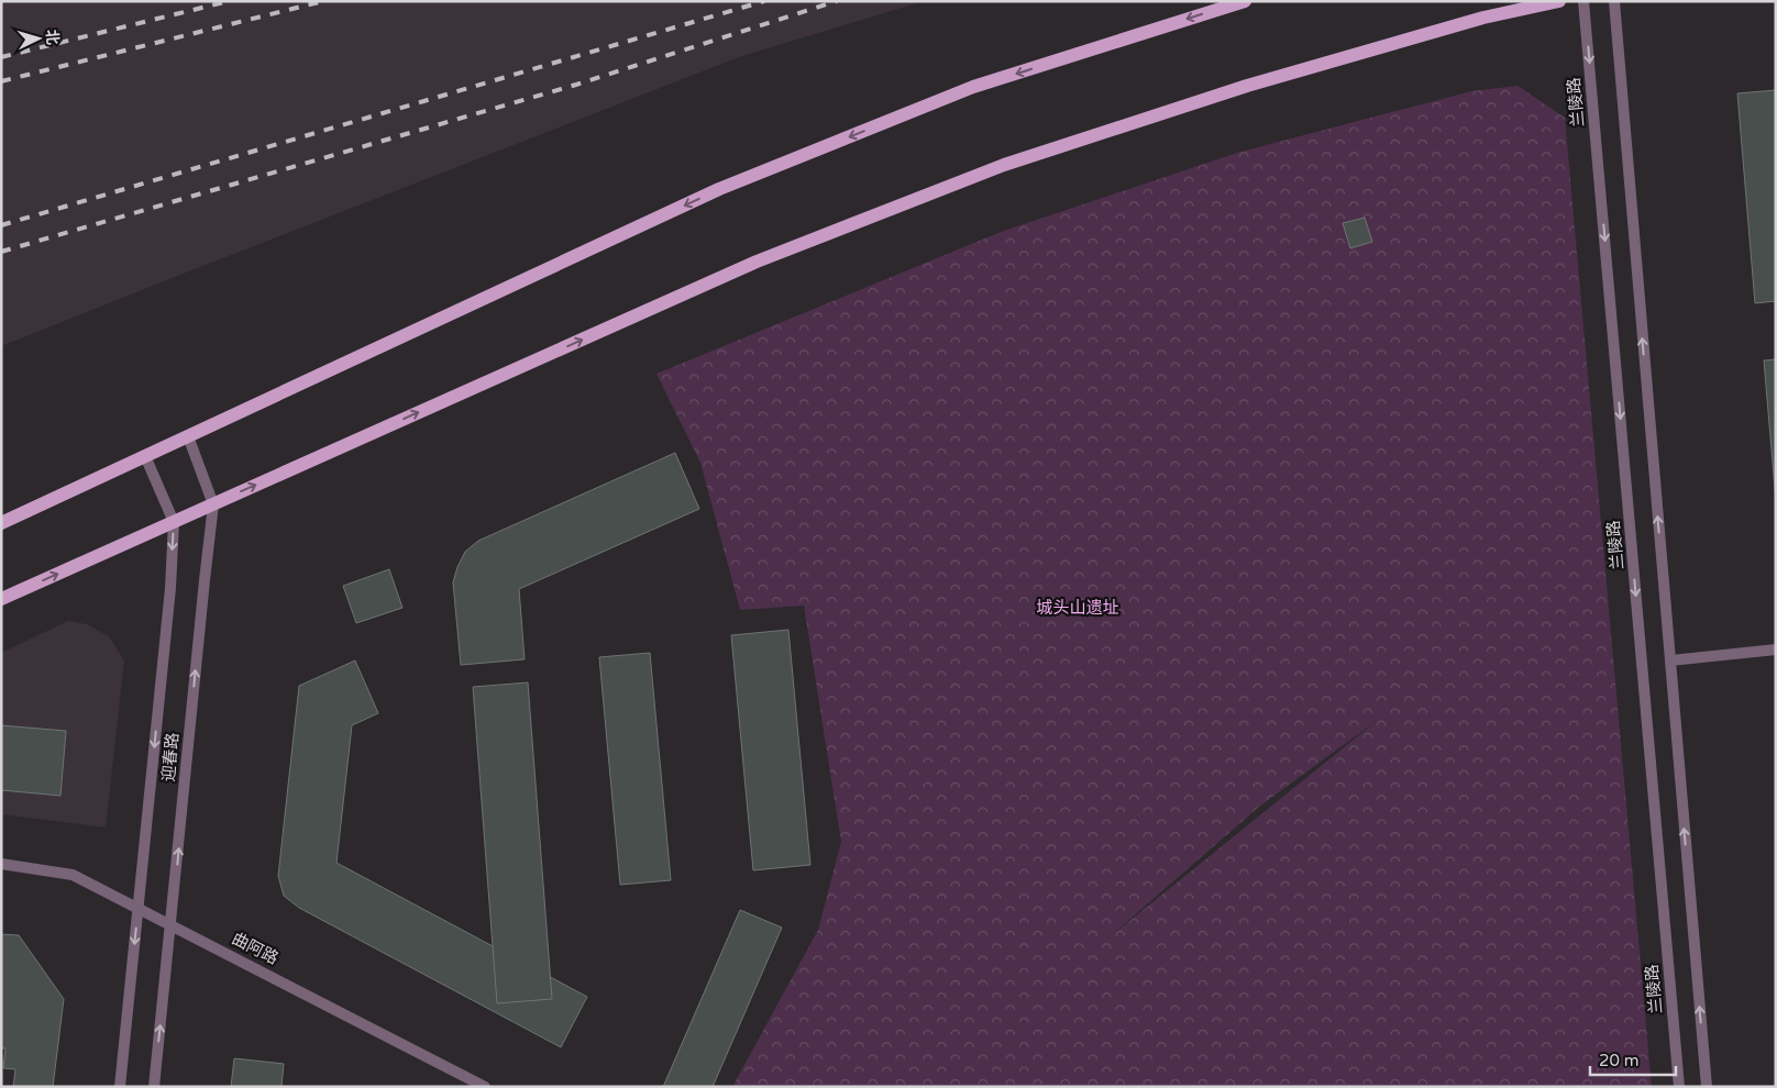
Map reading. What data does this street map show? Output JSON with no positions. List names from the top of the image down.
{
  "streets": {
    "street": ["兰陵路", "迎春路", "曲阿路"]
  },
  "crossings": [
    ["迎春路", "曲阿路"]
  ],
  "parks": ["城头山遗址"],
  "scale_bar": "20 m",
  "north": "right"
}
